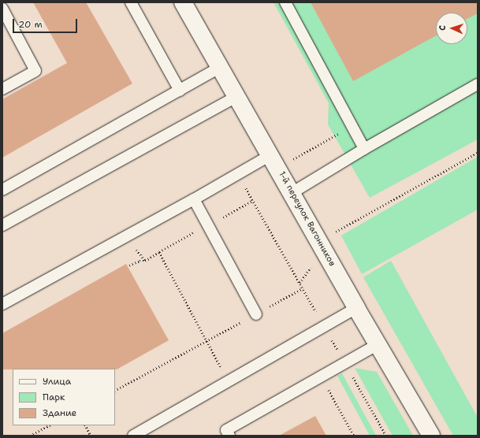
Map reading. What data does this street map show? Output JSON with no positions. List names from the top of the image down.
{
  "streets": {
    "street": ["1-й переулок Вагонников"]
  },
  "legend": ["Улица", "Парк", "Здание"],
  "scale_bar": "20 m",
  "north": "left"
}
